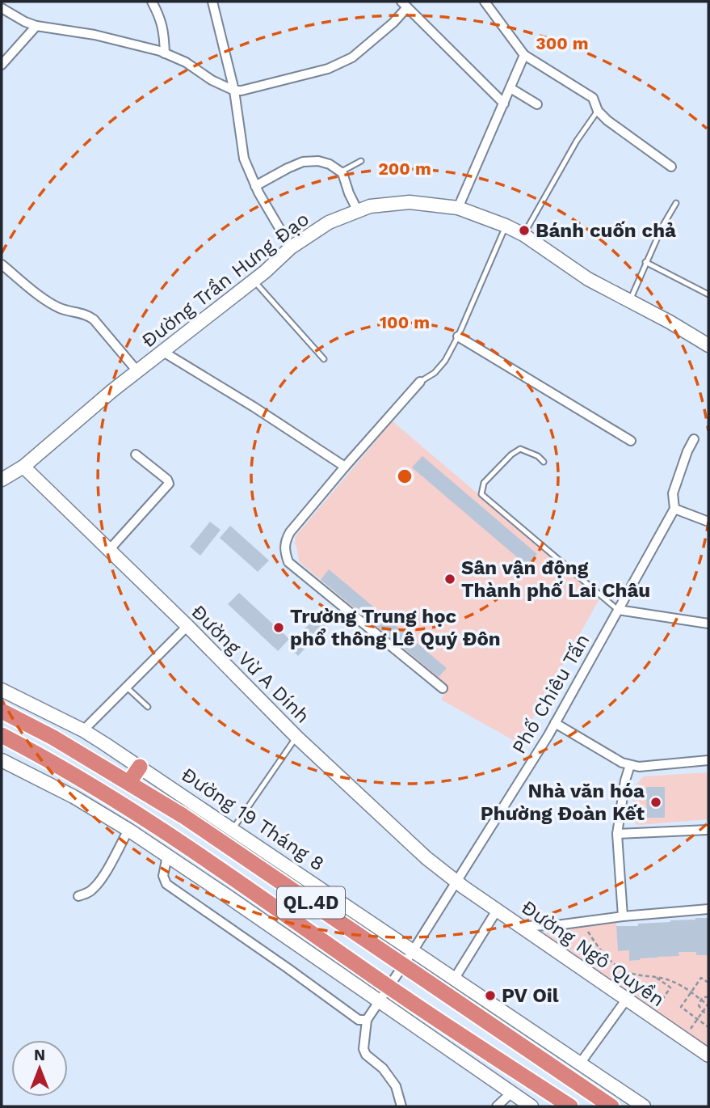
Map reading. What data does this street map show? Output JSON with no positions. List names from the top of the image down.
{
  "streets": {
    "highway": ["Đường 19 Tháng 8", "QL.4D"],
    "street": [
      "Đường Trần Hưng Đạo",
      "Đường Vừ A Dính",
      "Phố Chiêu Tấn",
      "Đường Ngô Quyền"
    ]
  },
  "crossings": [
    ["Đường Trần Hưng Đạo", "Đường Vừ A Dính"],
    ["Đường Vừ A Dính", "Phố Chiêu Tấn"],
    ["Đường Vừ A Dính", "Đường Ngô Quyền"],
    ["Phố Chiêu Tấn", "Đường 19 Tháng 8"],
    ["Phố Chiêu Tấn", "QL.4D"],
    ["Phố Chiêu Tấn", "Đường Ngô Quyền"]
  ],
  "places": [
    "Bánh cuốn chả",
    "Sân vận động Thành phố Lai Châu",
    "Trường Trung học phổ thông Lê Quý Đôn",
    "Nhà văn hóa Phường Đoàn Kết",
    "PV Oil"
  ],
  "north": "top",
  "rings": ["300 m", "200 m", "100 m"]
}
